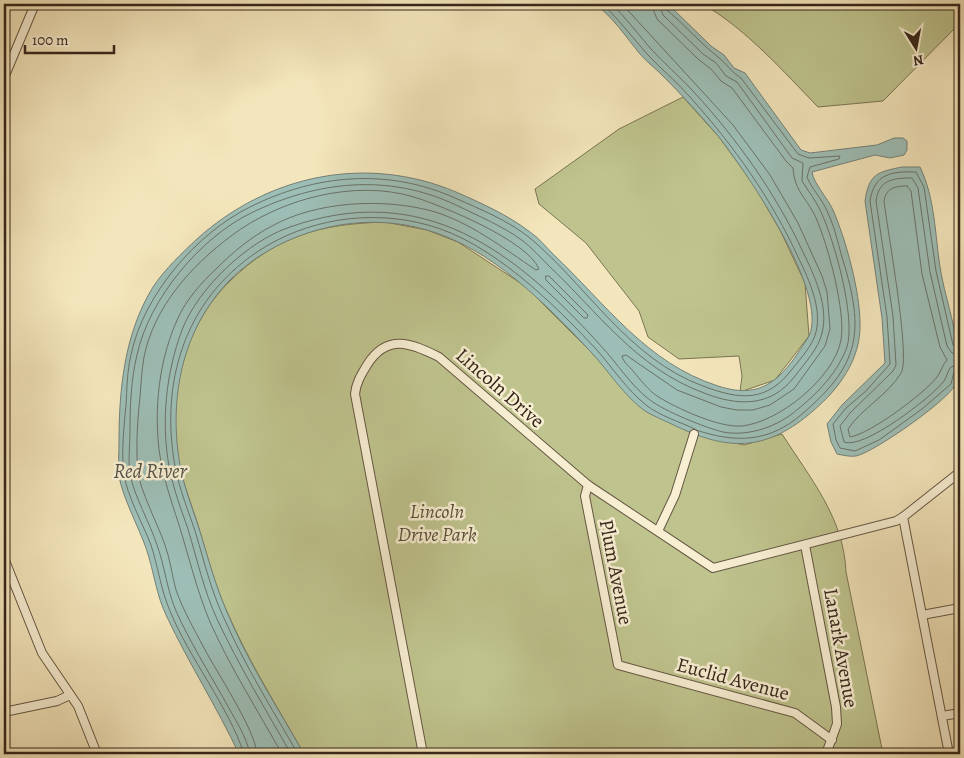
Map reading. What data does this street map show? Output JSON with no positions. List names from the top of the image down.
{
  "streets": {
    "street": [
      "Lincoln Drive",
      "Plum Avenue",
      "Lanark Avenue",
      "Euclid Avenue"
    ]
  },
  "crossings": [
    ["Lincoln Drive", "Plum Avenue"],
    ["Lincoln Drive", "Lanark Avenue"],
    ["Plum Avenue", "Euclid Avenue"],
    ["Lanark Avenue", "Euclid Avenue"]
  ],
  "water": ["Red River"],
  "parks": ["Lincoln Drive Park"],
  "scale_bar": "100 m",
  "north": "bottom"
}
